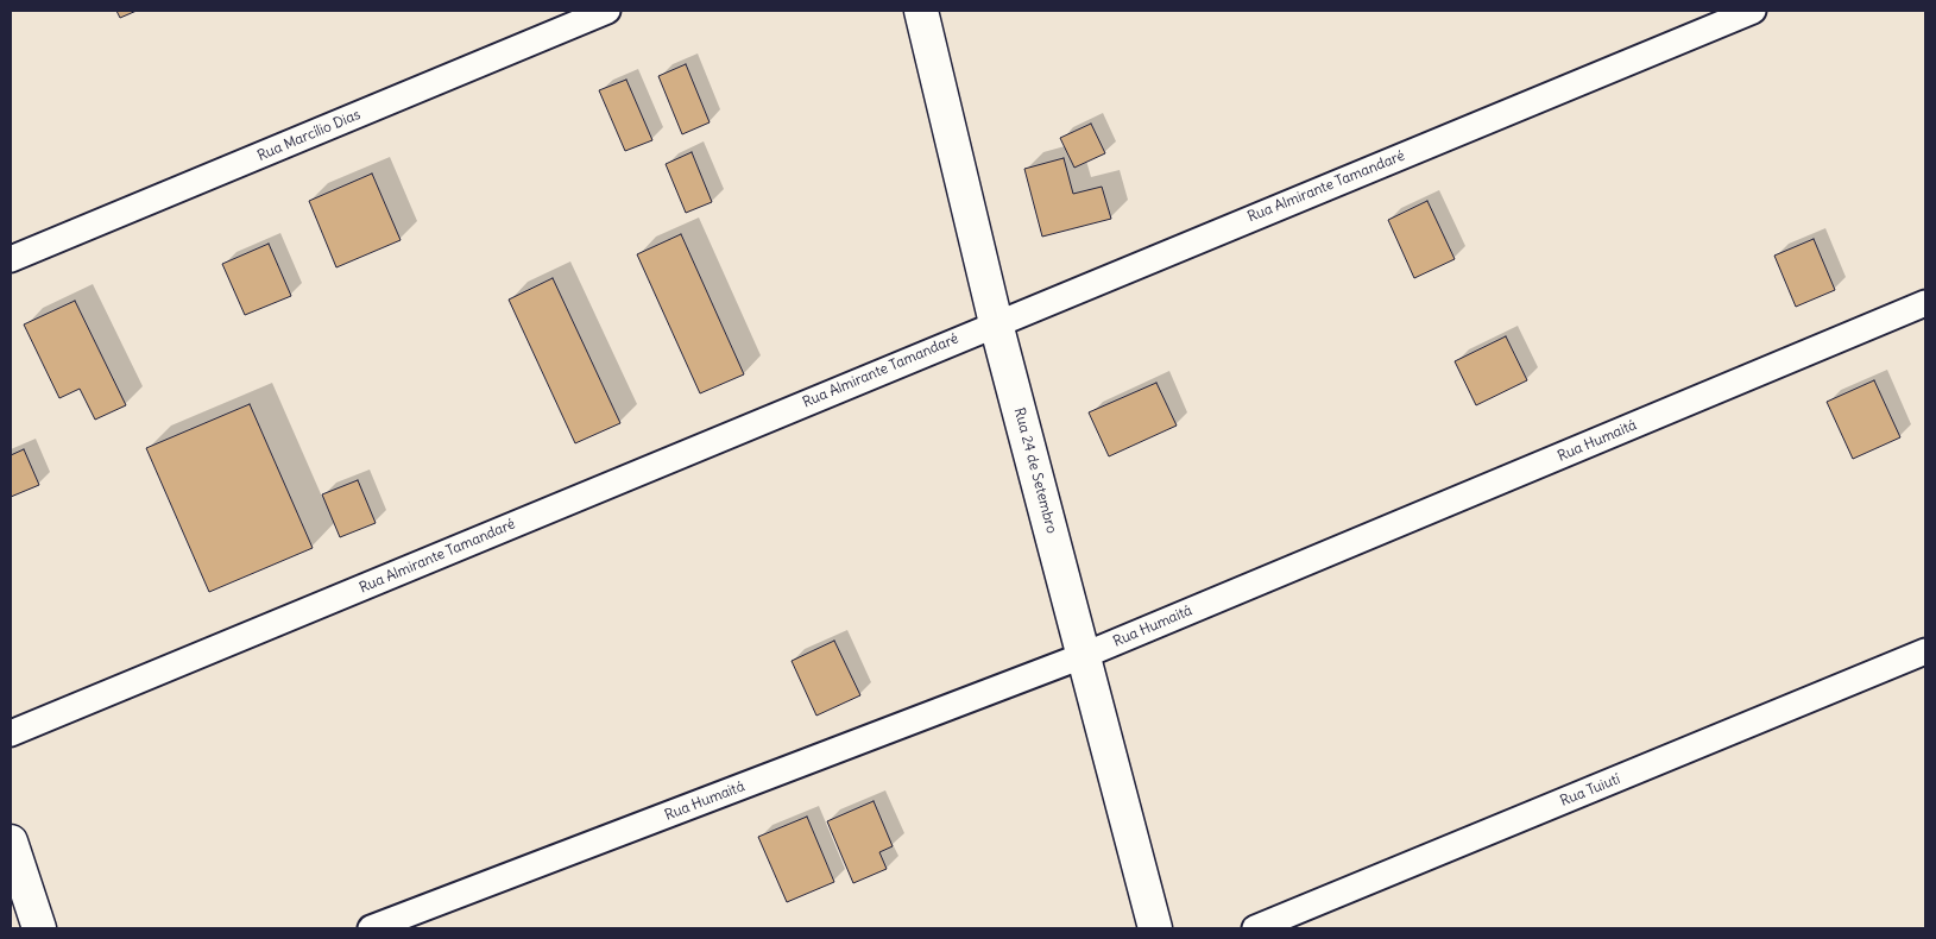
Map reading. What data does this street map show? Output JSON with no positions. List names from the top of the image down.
{
  "streets": {
    "street": [
      "Rua Marcílio Dias",
      "Rua Almirante Tamandaré",
      "Rua Humaitá",
      "Rua 24 de Setembro",
      "Rua Tuiutí"
    ]
  },
  "crossings": [
    ["Rua Almirante Tamandaré", "Rua 24 de Setembro"],
    ["Rua Humaitá", "Rua 24 de Setembro"]
  ]
}
